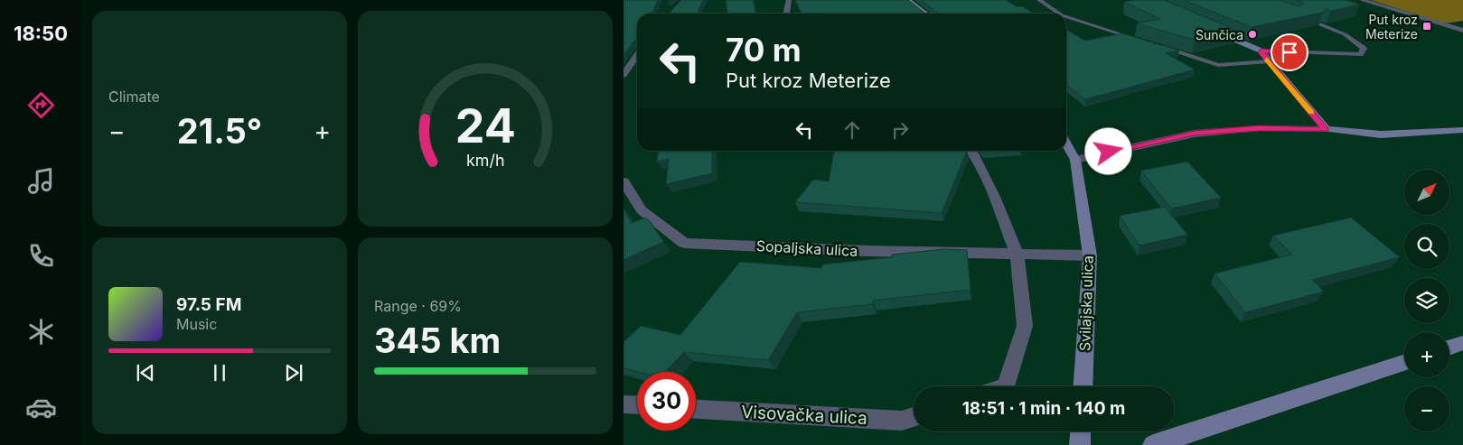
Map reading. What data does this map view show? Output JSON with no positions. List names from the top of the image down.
{
  "streets": {
    "street": ["Sopaljska ulica", "Svilajska ulica", "Visovačka ulica"]
  },
  "crossings": [
    ["Sopaljska ulica", "Svilajska ulica"]
  ],
  "places": {
    "transit": ["Put kroz Meterize"],
    "other": ["Sunčica"]
  },
  "north": "top right",
  "page": {
    "tabs": "18:50",
    "tile": [
      "Climate",
      ["Range · 69%", "345 km"]
    ],
    "turn": ["70 m", "Put kroz Meterize"],
    "heat": ["−", "21.5°", "+"],
    "map_buttons": ["+", "−"],
    "song": ["97.5 FM", "Music"],
    "limit": "30",
    "trip": "18:51 · 1 min · 140 m",
    "gauge": ["24", "km/h"]
  }
}
